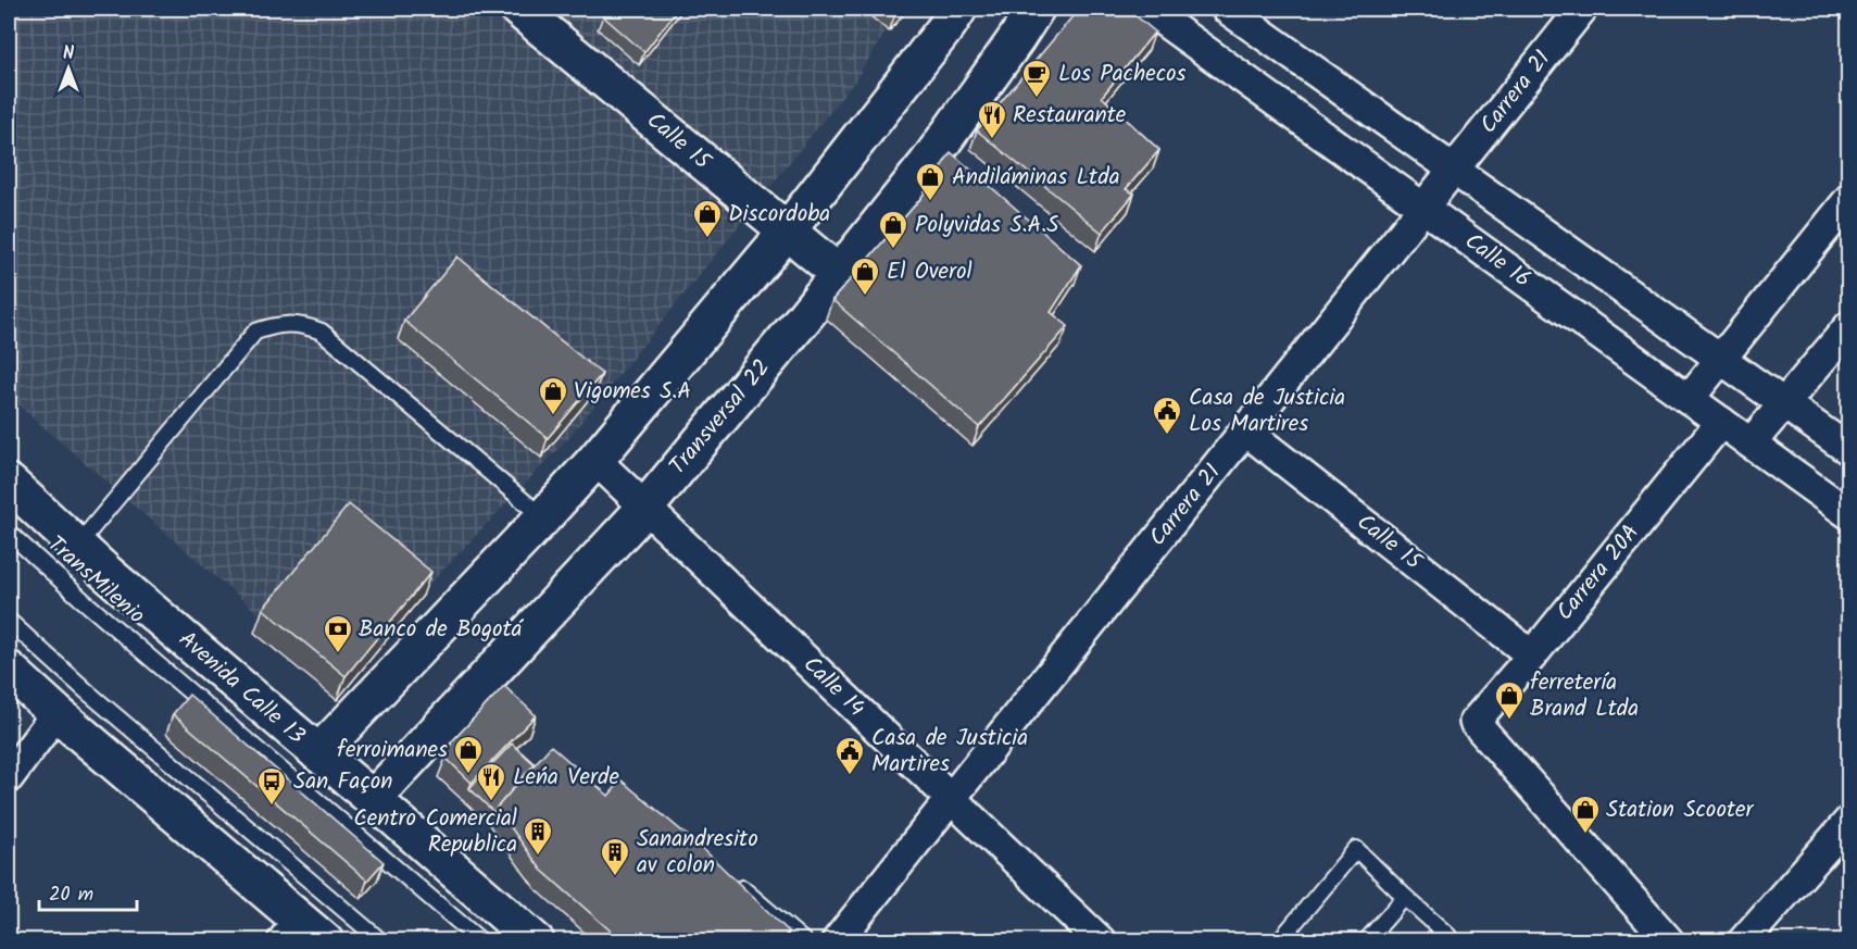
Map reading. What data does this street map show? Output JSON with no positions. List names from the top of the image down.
{
  "streets": {
    "street": [
      "Carrera 21",
      "Calle 15",
      "Calle 16",
      "Transversal 22",
      "Carrera 20A",
      "Calle 14",
      "Avenida Calle 13"
    ],
    "lane": ["TransMilenio"]
  },
  "crossings": [
    ["Carrera 21", "Calle 15"],
    ["Carrera 21", "Calle 16"],
    ["Carrera 21", "Calle 14"],
    ["Calle 15", "Transversal 22"],
    ["Calle 15", "Carrera 20A"],
    ["Calle 16", "Carrera 20A"],
    ["Transversal 22", "Calle 14"],
    ["Transversal 22", "Avenida Calle 13"]
  ],
  "places": {
    "cafe": ["Los Pachecos"],
    "restaurant": ["Restaurante", "Leńa Verde"],
    "shop": [
      "Andiláminas Ltda",
      "Discordoba",
      "Polyvidas S.A.S",
      "El Overol",
      "Vigomes S.A",
      "ferretería Brand Ltda",
      "ferroimanes",
      "Station Scooter"
    ],
    "public building": ["Casa de Justicia Los Martires", "Casa de Justicia Martires"],
    "bank": ["Banco de Bogotá"],
    "bus stop": ["San Façon"],
    "building": ["Centro Comercial Republica", "Sanandresito av colon"]
  },
  "scale_bar": "20 m",
  "north": "top"
}
